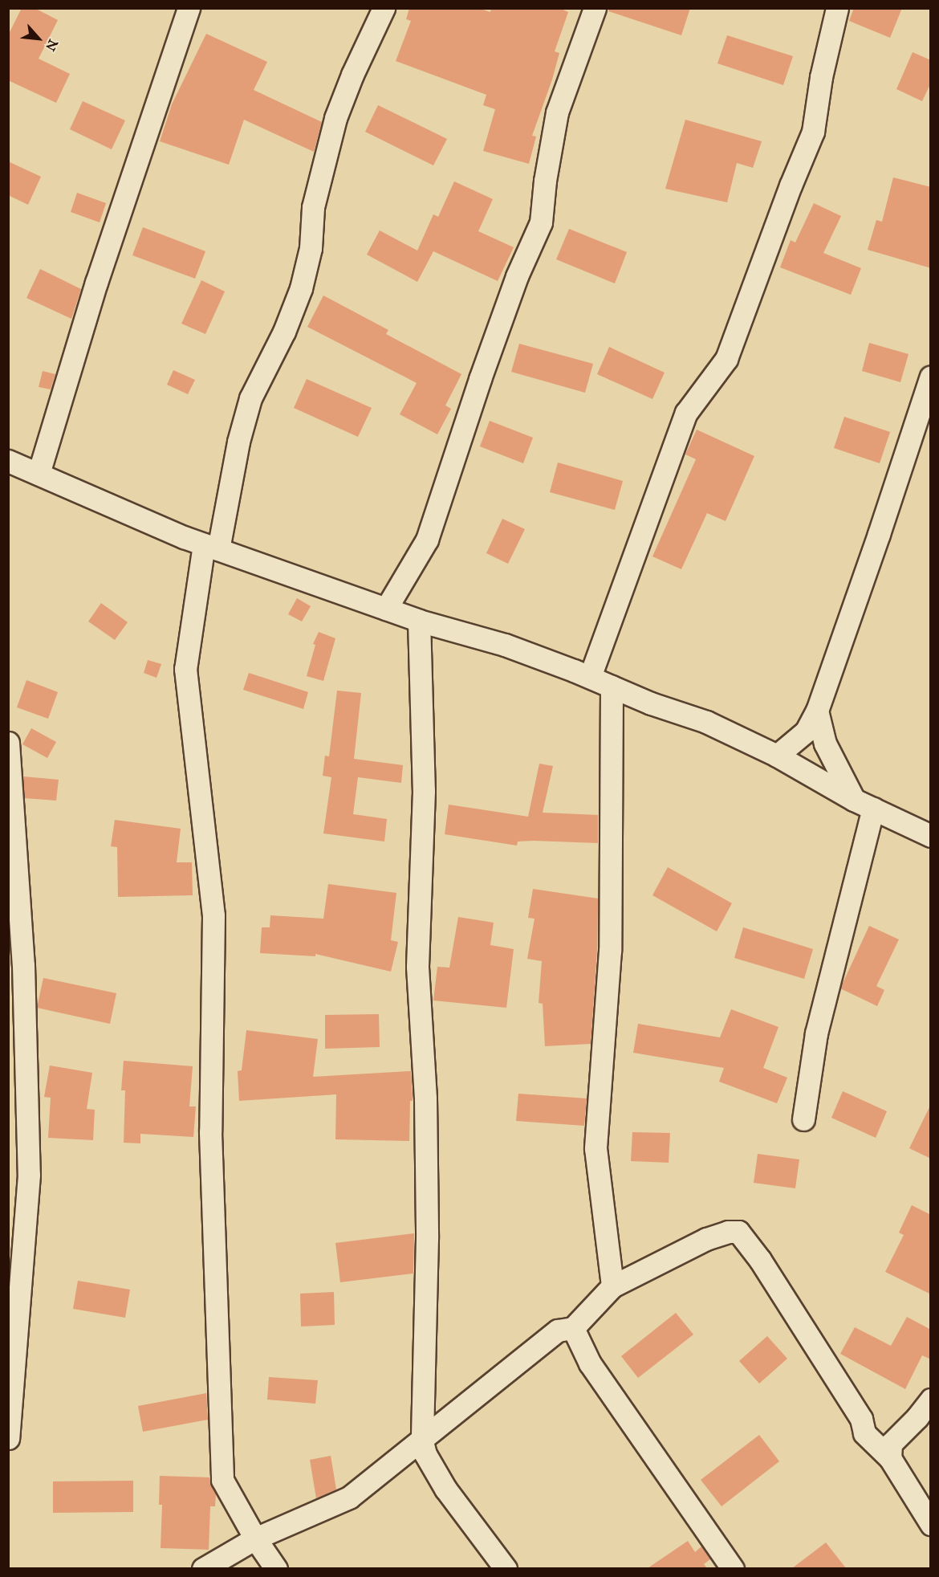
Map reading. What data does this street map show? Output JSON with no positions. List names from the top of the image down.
{
  "north": "bottom right"
}
